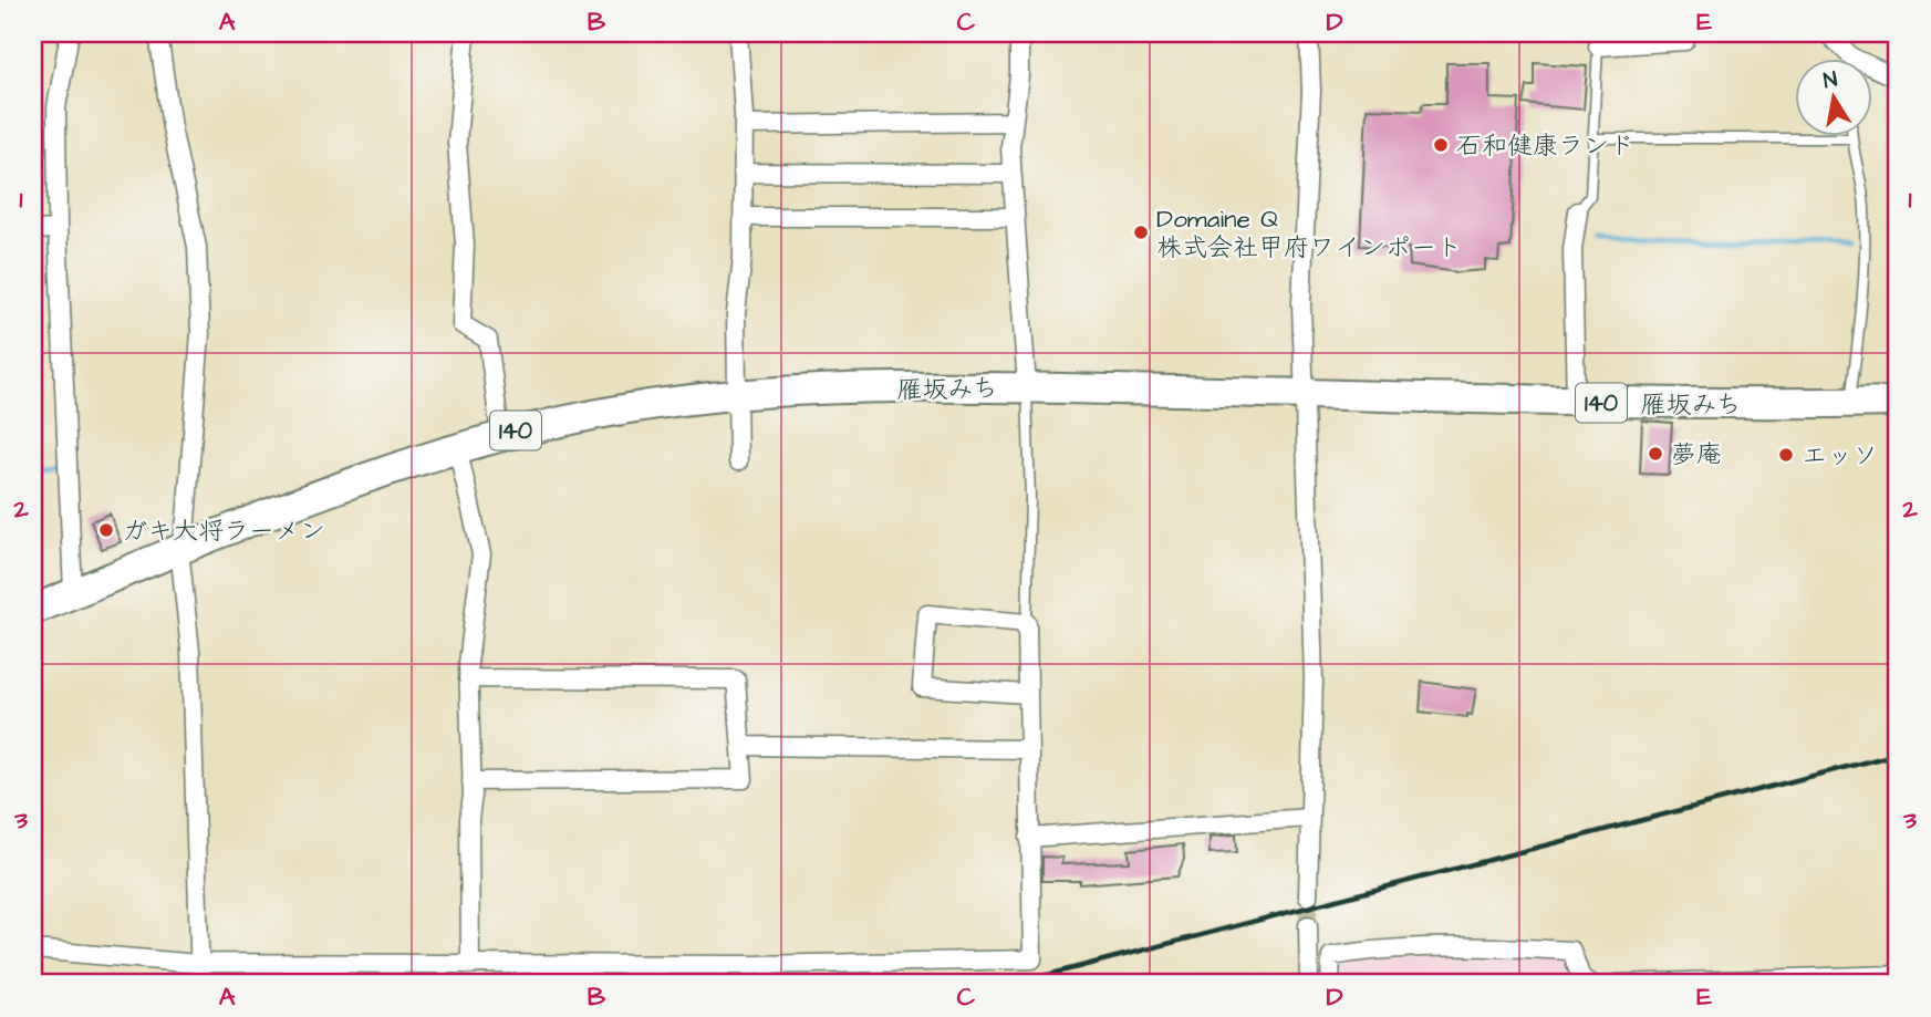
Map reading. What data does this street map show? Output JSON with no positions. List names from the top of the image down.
{
  "streets": {
    "highway": ["雁坂みち", "140"]
  },
  "places": [
    "石和健康ランド",
    "Domaine Q 株式会社甲府ワインポート",
    "夢庵",
    "エッソ",
    "ガキ大将ラーメン"
  ],
  "north": "top",
  "grid": {
    "columns": [
      "A",
      "B",
      "C",
      "D",
      "E"
    ],
    "rows": ["1", "2", "3"]
  }
}
